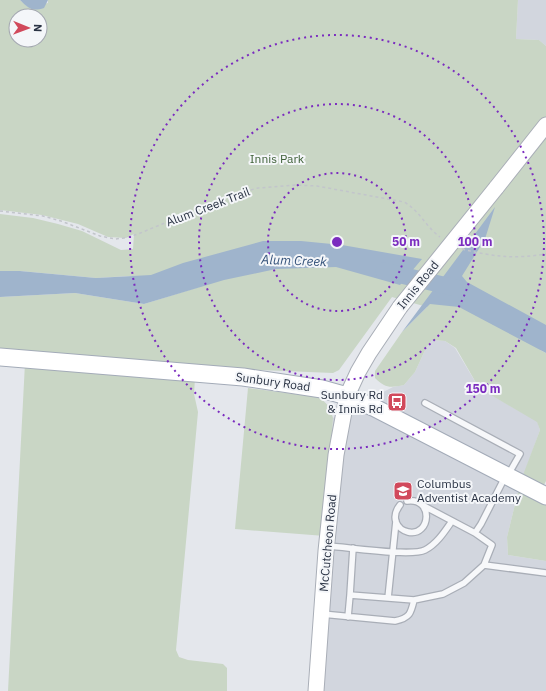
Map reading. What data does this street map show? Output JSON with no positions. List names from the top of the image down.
{
  "streets": {
    "main road": ["Innis Road", "Sunbury Road", "McCutcheon Road"],
    "path": ["Alum Creek Trail"]
  },
  "crossings": [
    ["Innis Road", "Sunbury Road"],
    ["Innis Road", "McCutcheon Road"],
    ["Sunbury Road", "McCutcheon Road"]
  ],
  "water": ["Alum Creek"],
  "parks": ["Innis Park"],
  "places": {
    "bus stop": ["Sunbury Rd & Innis Rd"],
    "school or university": ["Columbus Adventist Academy"]
  },
  "north": "right",
  "rings": ["50 m", "100 m", "150 m"]
}
